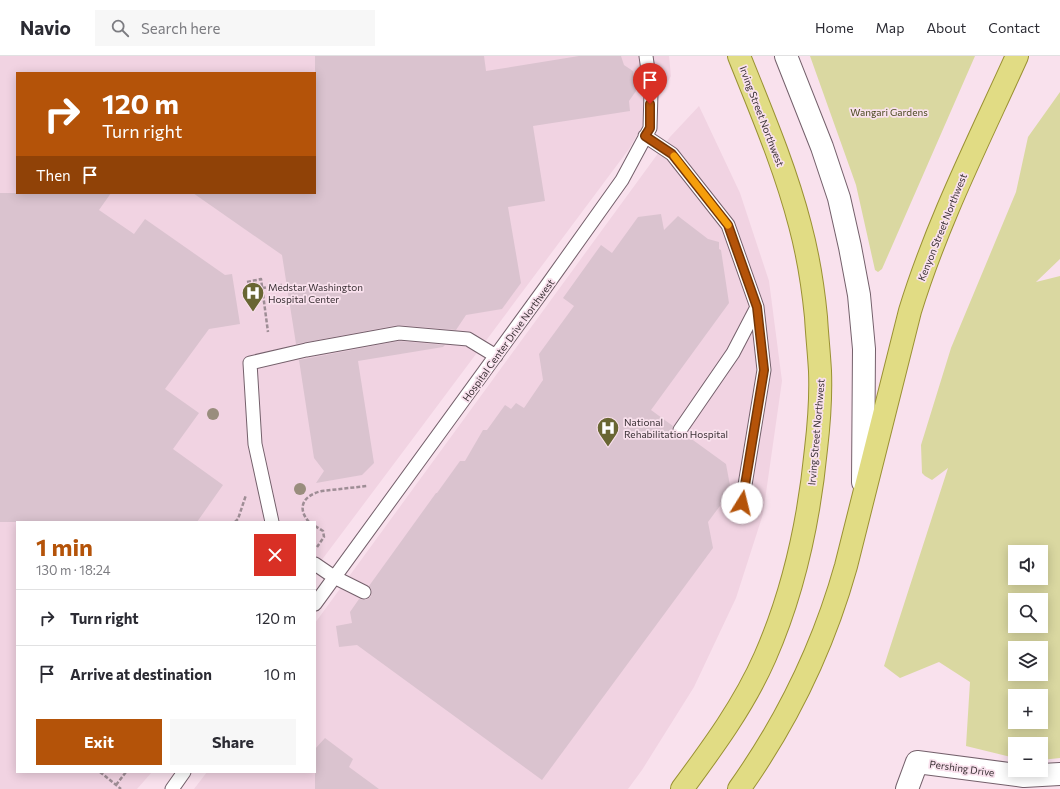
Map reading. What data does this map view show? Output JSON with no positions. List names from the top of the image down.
{
  "streets": {
    "main road": ["Irving Street Northwest", "Kenyon Street Northwest", "Pershing Drive"],
    "lane": ["Hospital Center Drive Northwest"]
  },
  "parks": ["Wangari Gardens"],
  "places": {
    "hospital": ["Medstar Washington Hospital Center", "National Rehabilitation Hospital"]
  },
  "page": {
    "header": "Navio",
    "search": "Search here",
    "nav": [
      "Home",
      "Map",
      "About",
      "Contact"
    ],
    "turn": ["120 m", "Turn right"],
    "then": "Then",
    "heading": ["1 min", "130 m · 18:24"],
    "map_buttons": ["+", "−"],
    "list": [
      {
        "name": "Turn right",
        "value": "120 m"
      },
      {
        "name": "Arrive at destination",
        "value": "10 m"
      }
    ],
    "buttons": ["Exit", "Share"]
  }
}
